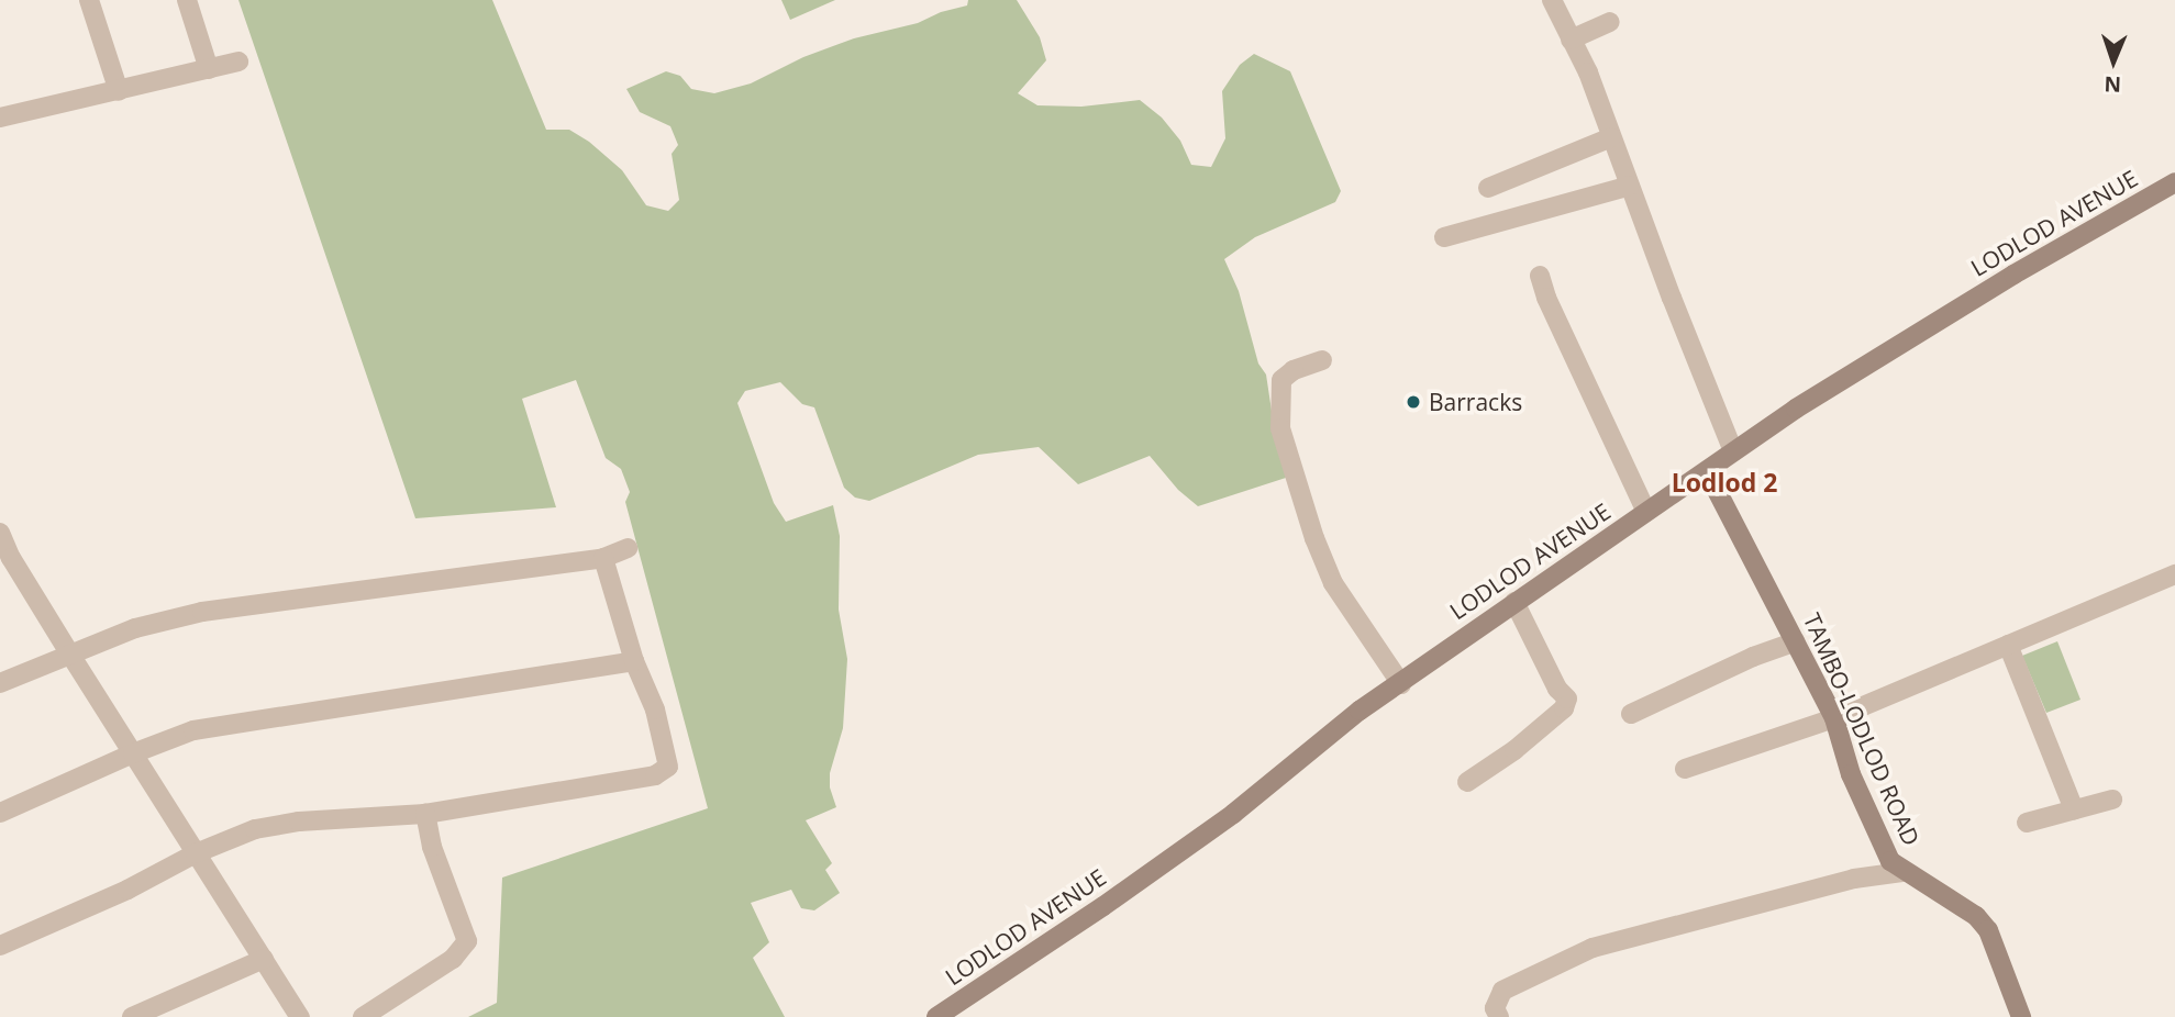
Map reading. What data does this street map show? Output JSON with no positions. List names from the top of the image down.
{
  "streets": {
    "main road": ["LODLOD AVENUE", "TAMBO-LODLOD ROAD"]
  },
  "crossings": [
    ["LODLOD AVENUE", "TAMBO-LODLOD ROAD"]
  ],
  "districts": ["Lodlod 2"],
  "places": ["Barracks"],
  "north": "bottom"
}
